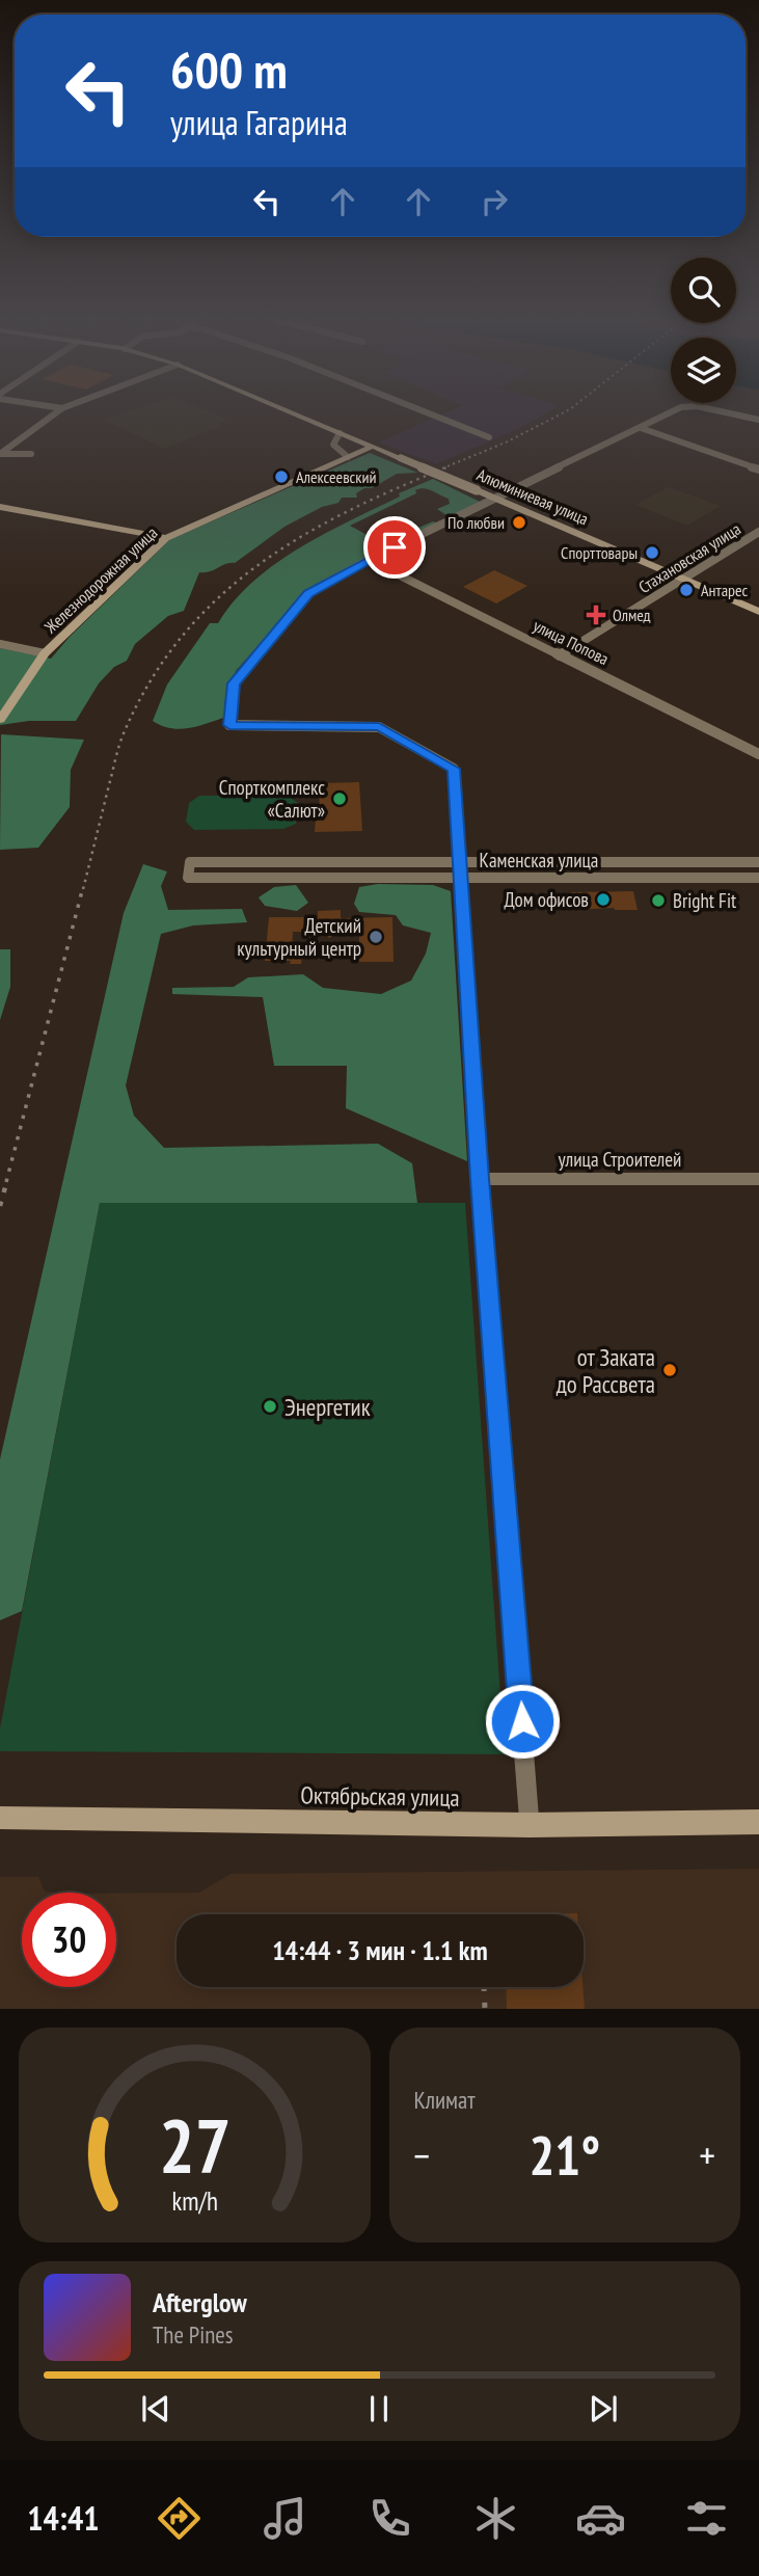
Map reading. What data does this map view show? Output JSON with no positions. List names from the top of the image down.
{
  "streets": {
    "main road": ["Алюминиевая улица", "Железнодорожная улица", "Октябрьская улица"],
    "street": [
      "Стахановская улица",
      "улица Попова",
      "Каменская улица",
      "улица Строителей"
    ]
  },
  "crossings": [
    ["Алюминиевая улица", "Стахановская улица"],
    ["Алюминиевая улица", "Железнодорожная улица"],
    ["Стахановская улица", "улица Попова"]
  ],
  "places": {
    "other": [
      "Алексеевский",
      "По любви",
      "Спорттовары",
      "Антарес",
      "Спорткомплекс «Салют»",
      "Дом офисов",
      "Bright Fit",
      "Детский культурный центр",
      "от Заката до Рассвета",
      "Энергетик"
    ],
    "health": ["Олмед"]
  },
  "page": {
    "turn": ["600 m", "улица Гагарина"],
    "limit": "30",
    "trip": "14:44 · 3 мин · 1.1 km",
    "tile": "Климат",
    "heat": ["−", "21°", "+"],
    "song": ["Afterglow", "The Pines"],
    "tabs": "14:41",
    "gauge": ["27", "km/h"]
  }
}
